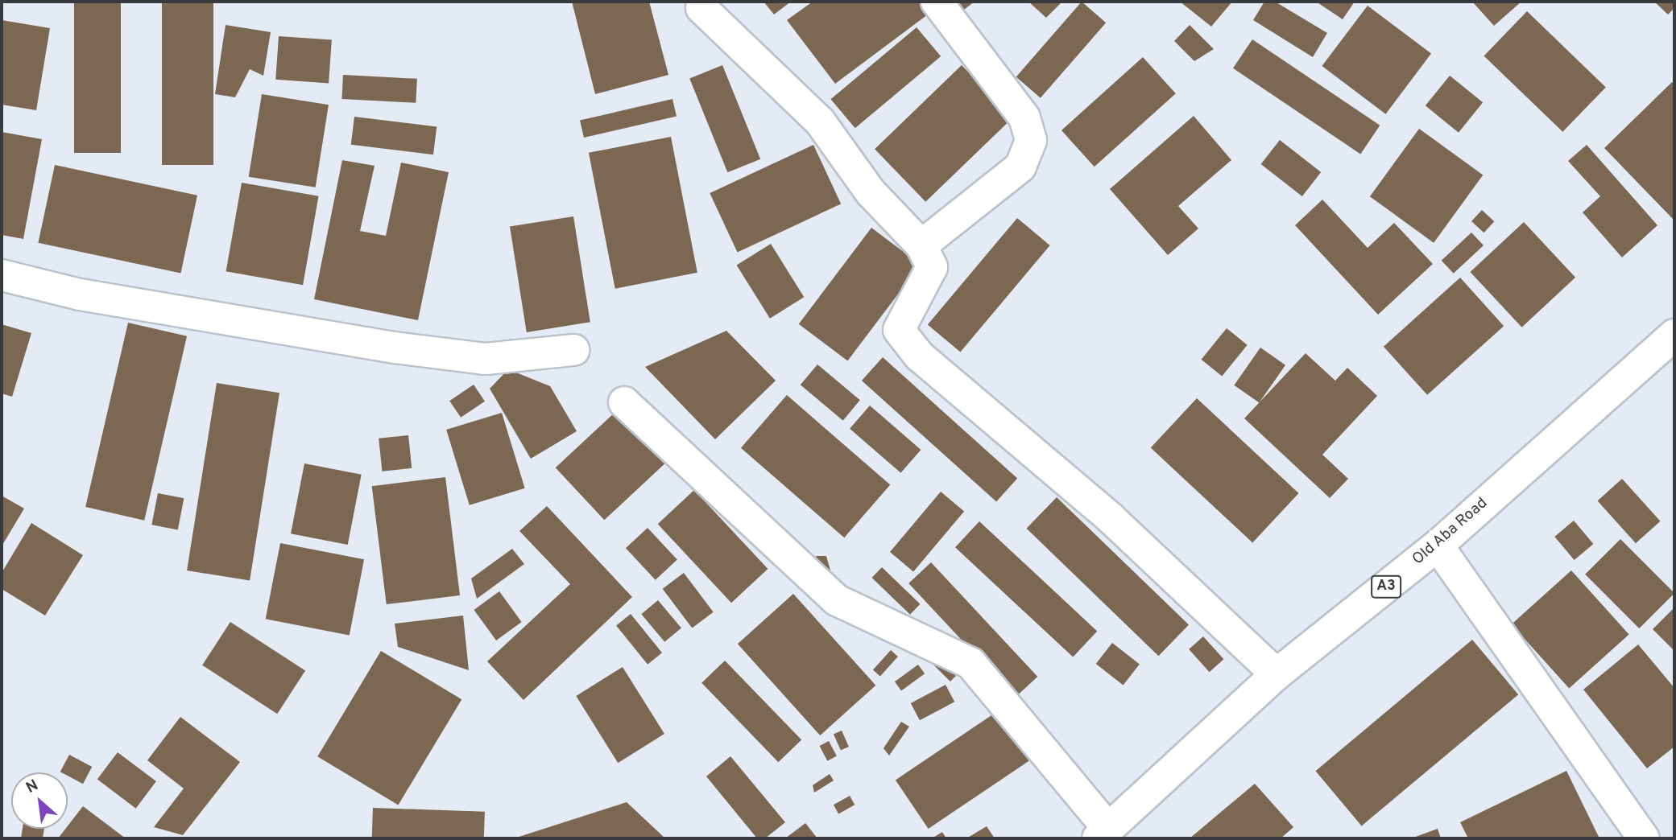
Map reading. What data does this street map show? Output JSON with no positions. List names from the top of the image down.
{
  "streets": {
    "street": ["Old Aba Road", "A3"]
  },
  "north": "top left"
}
